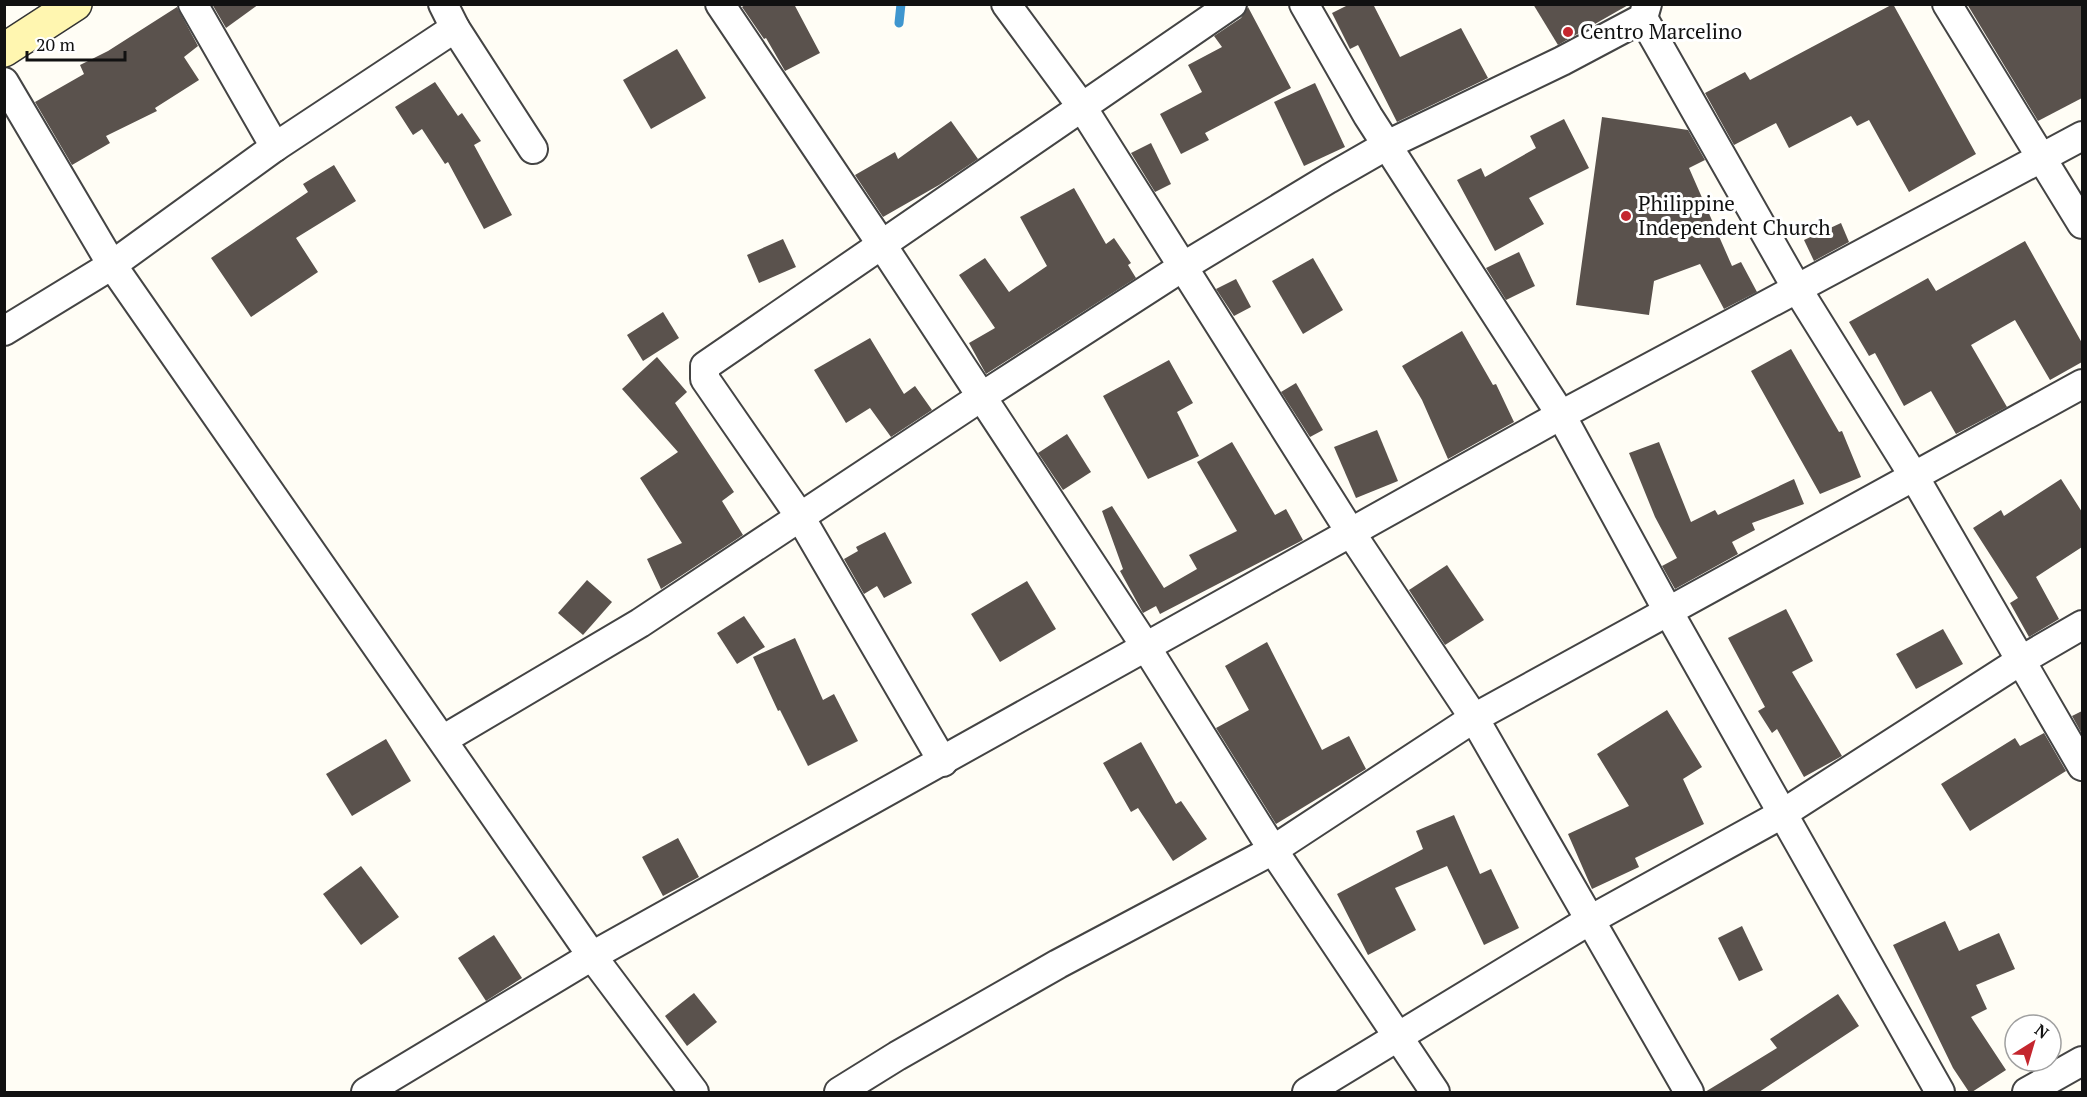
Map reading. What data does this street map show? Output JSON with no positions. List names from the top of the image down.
{
  "places": ["Centro Marcelino", "Philippine Independent Church"],
  "scale_bar": "20 m",
  "north": "top right"
}
